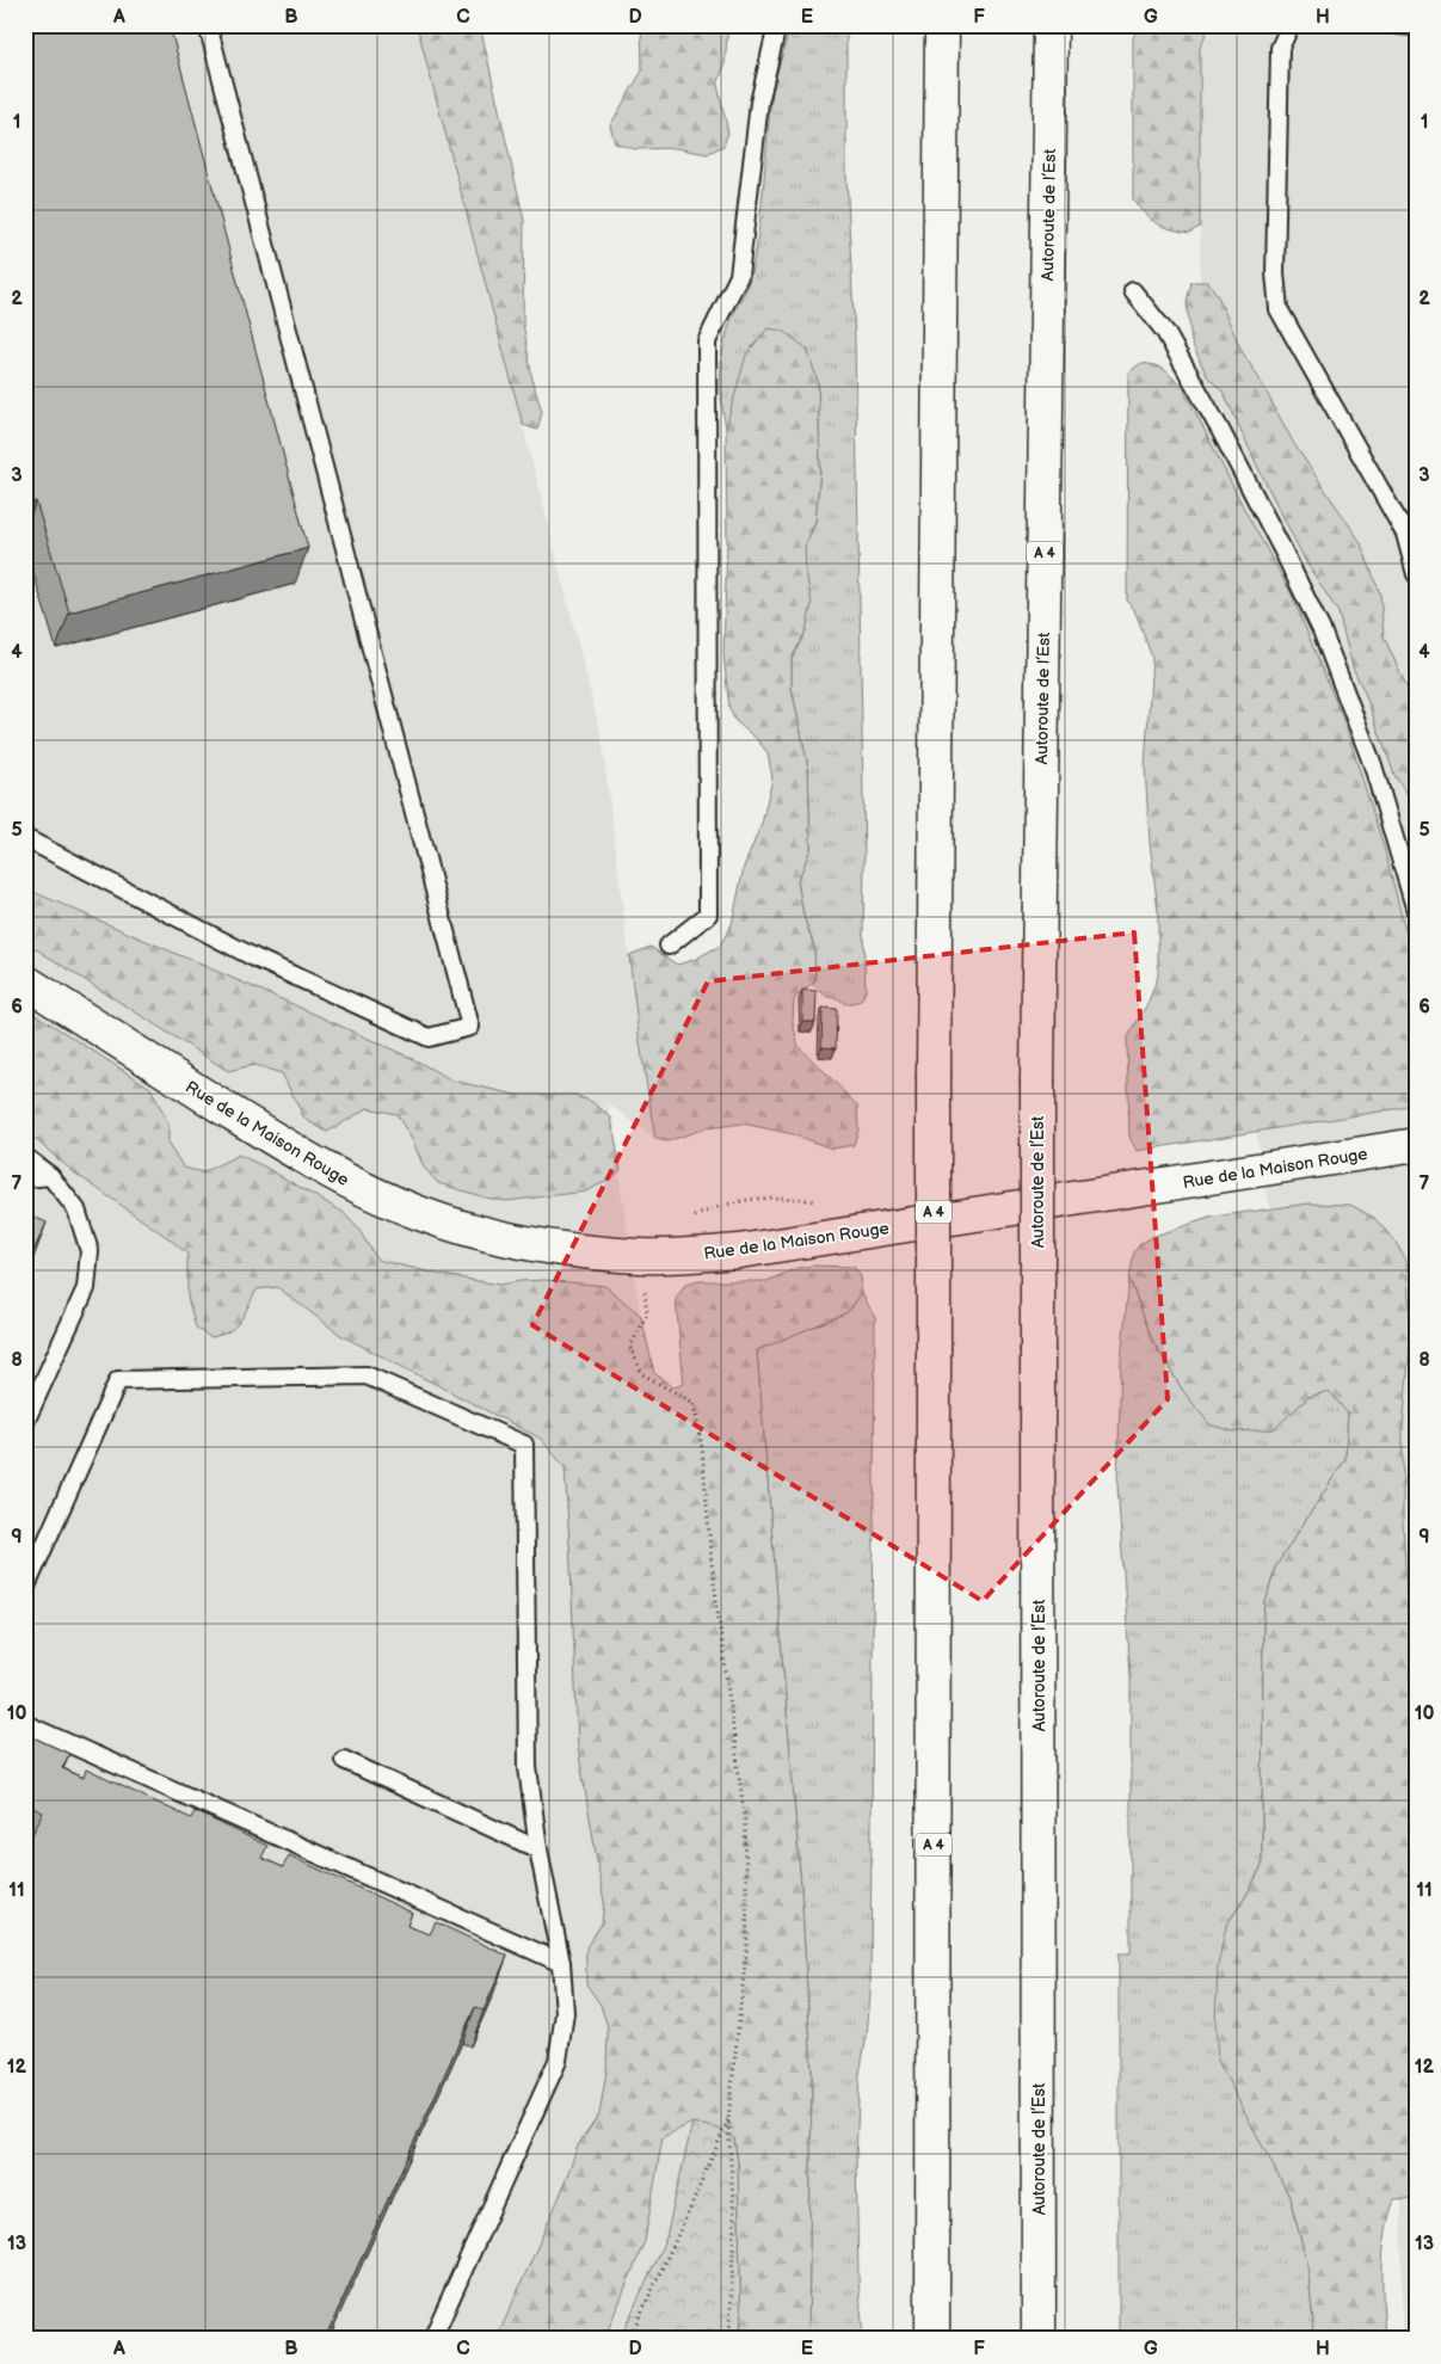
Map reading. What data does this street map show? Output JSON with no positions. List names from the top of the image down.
{
  "streets": {
    "main road": ["Autoroute de l’Est", "A 4", "Rue de la Maison Rouge"]
  },
  "grid": {
    "columns": [
      "A",
      "B",
      "C",
      "D",
      "E",
      "F",
      "G",
      "H"
    ],
    "rows": [
      "1",
      "2",
      "3",
      "4",
      "5",
      "6",
      "7",
      "8",
      "9",
      "10",
      "11",
      "12",
      "13"
    ]
  }
}
